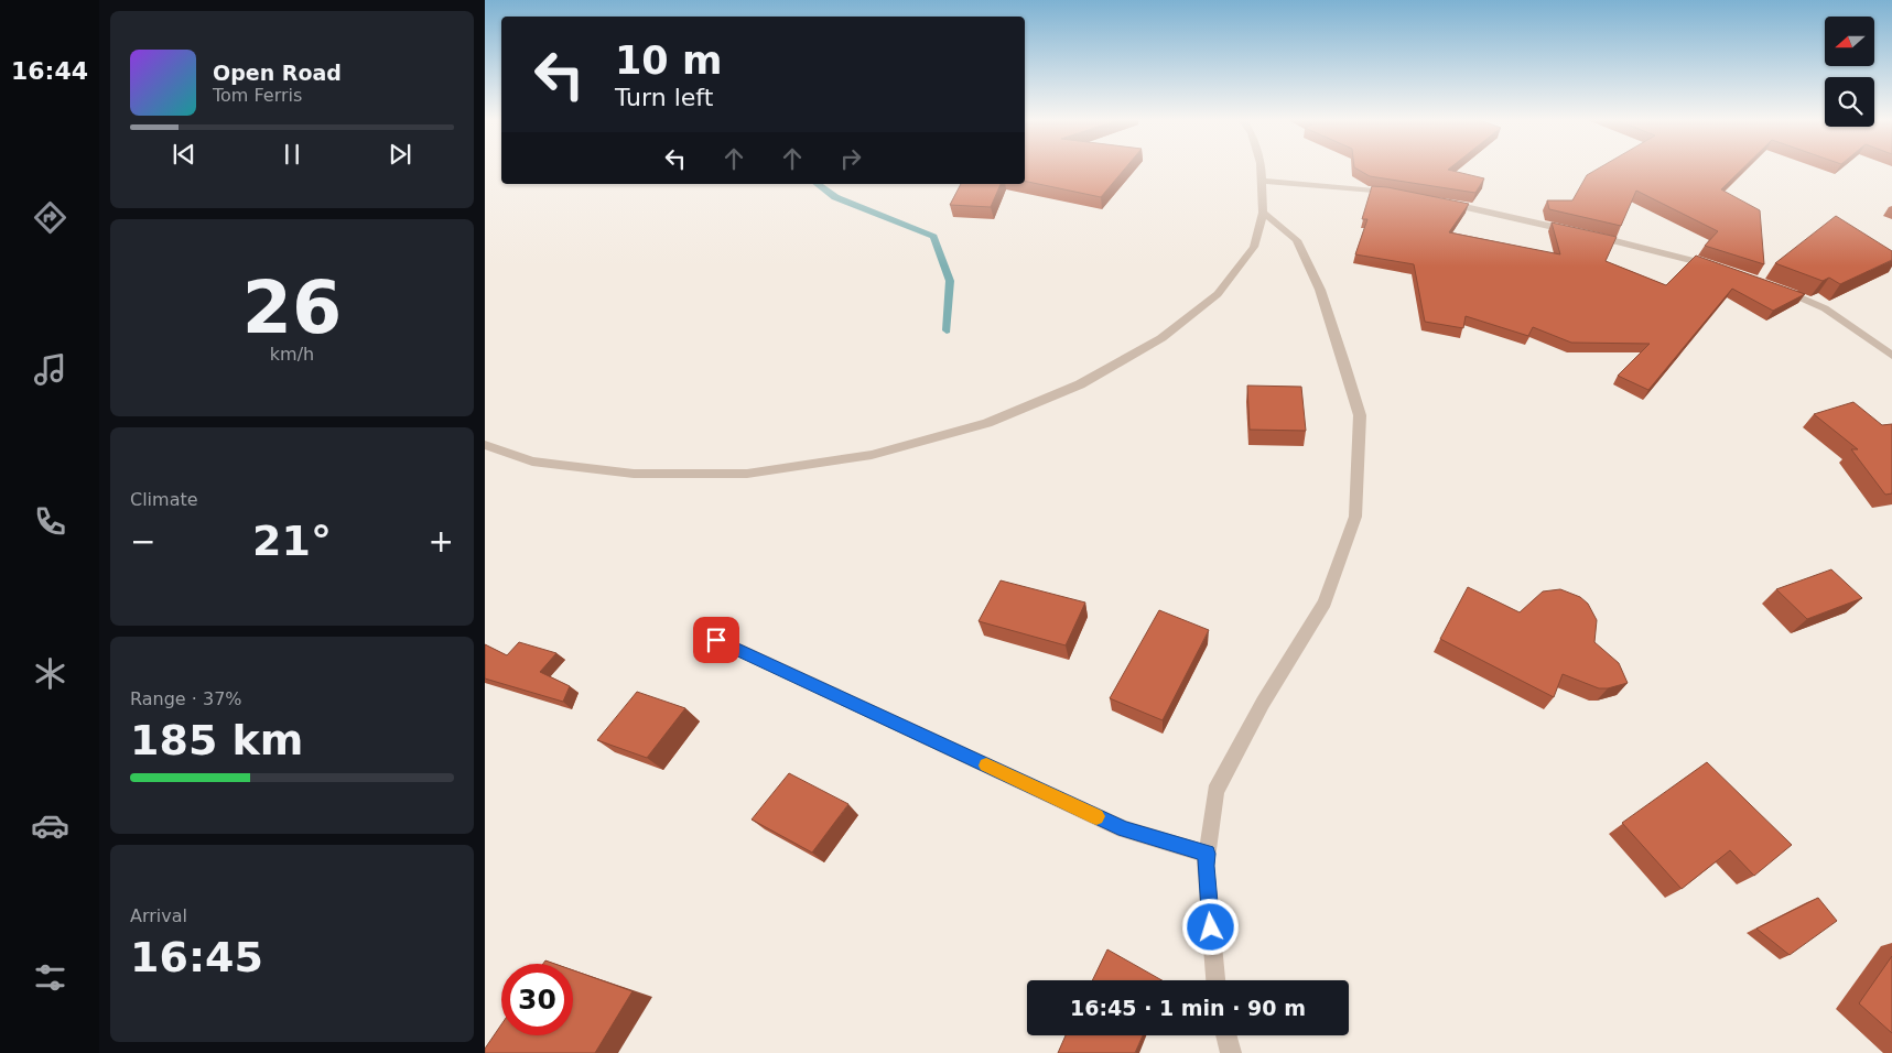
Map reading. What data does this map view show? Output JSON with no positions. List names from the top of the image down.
{
  "north": "left",
  "page": {
    "tabs": "16:44",
    "turn": ["10 m", "Turn left"],
    "song": ["Open Road", "Tom Ferris"],
    "tile": [
      ["26", "km/h"],
      "Climate",
      ["Range · 37%", "185 km"],
      ["Arrival", "16:45"]
    ],
    "heat": ["−", "21°", "+"],
    "limit": "30",
    "trip": "16:45 · 1 min · 90 m"
  }
}
